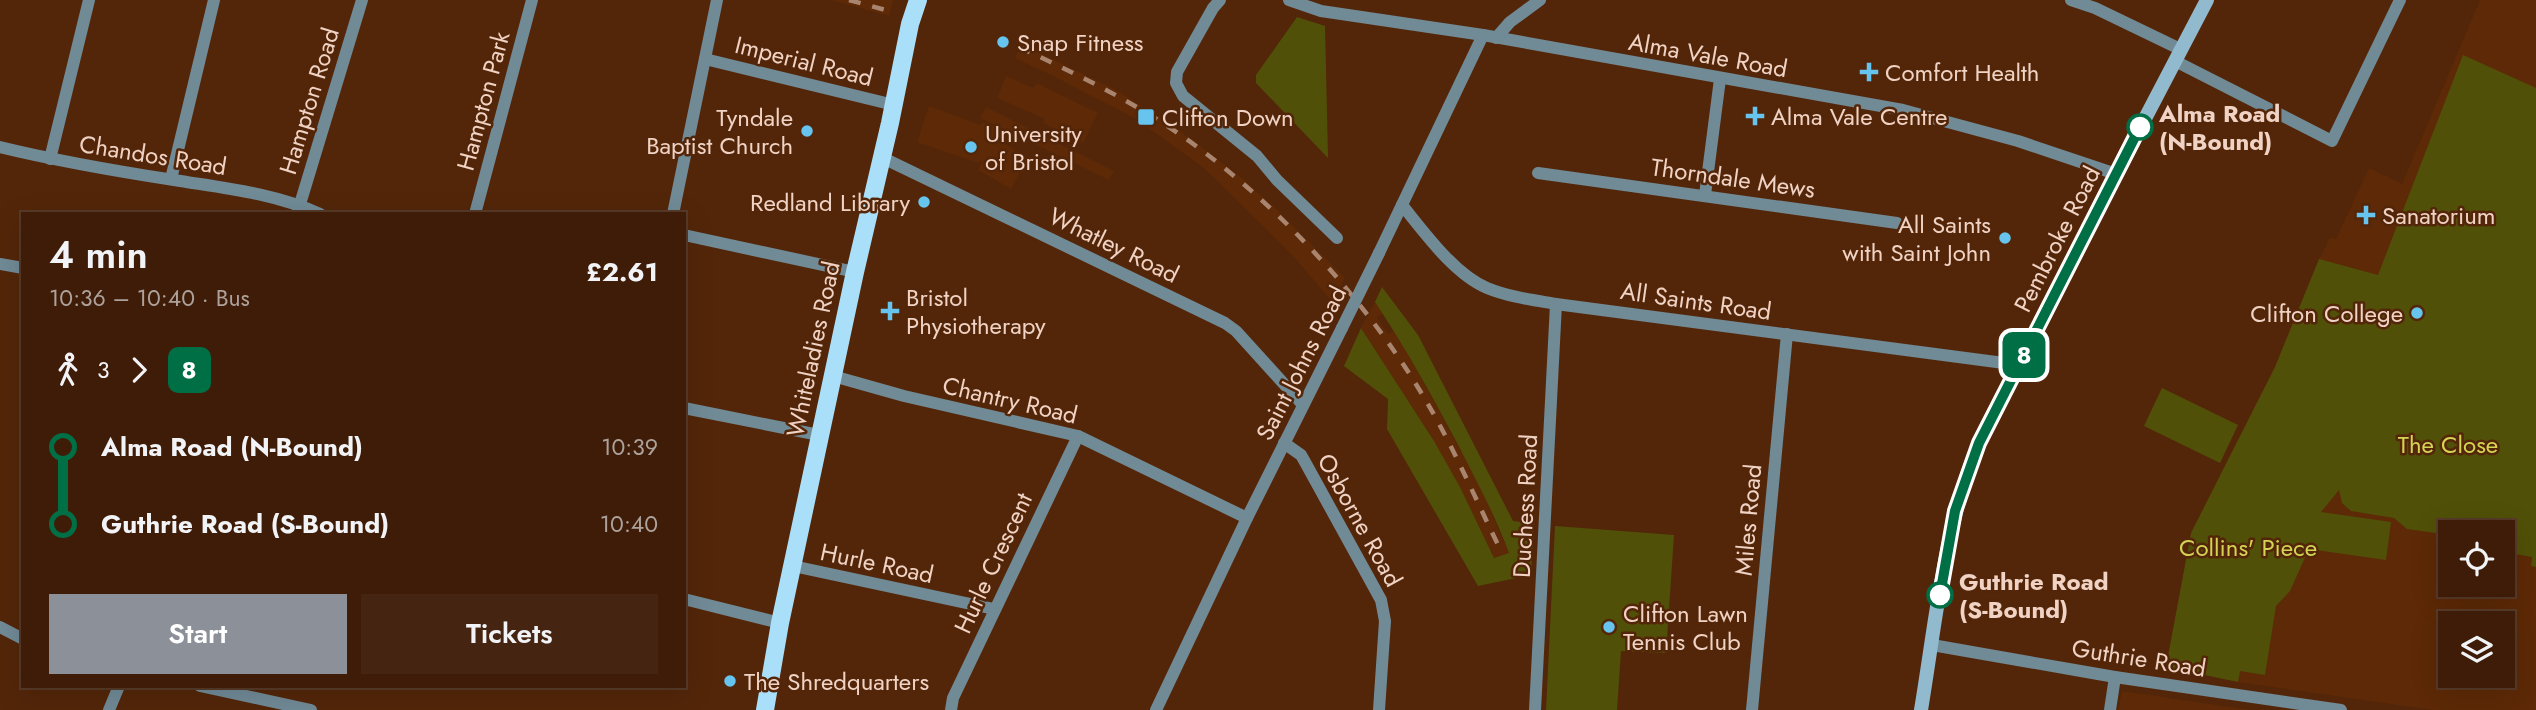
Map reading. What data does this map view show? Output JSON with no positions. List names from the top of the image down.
{
  "streets": {
    "main road": ["Pembroke Road", "Whiteladies Road"],
    "street": [
      "Alma Vale Road",
      "Imperial Road",
      "Hampton Road",
      "Hampton Park",
      "Chandos Road",
      "Thorndale Mews",
      "Whatley Road",
      "All Saints Road",
      "Saint Johns Road",
      "Chantry Road",
      "Duchess Road",
      "Osborne Road",
      "Miles Road",
      "Hurle Road",
      "Hurle Crescent",
      "Guthrie Road"
    ]
  },
  "crossings": [
    ["Alma Vale Road", "Pembroke Road"],
    ["Alma Vale Road", "Saint Johns Road"],
    ["Imperial Road", "Whiteladies Road"],
    ["Hampton Road", "Chandos Road"],
    ["Pembroke Road", "All Saints Road"],
    ["Pembroke Road", "Guthrie Road"],
    ["Whatley Road", "Whiteladies Road"],
    ["Whatley Road", "Saint Johns Road"],
    ["All Saints Road", "Saint Johns Road"],
    ["All Saints Road", "Duchess Road"],
    ["All Saints Road", "Miles Road"],
    ["Whiteladies Road", "Chantry Road"],
    ["Whiteladies Road", "Hurle Road"],
    ["Saint Johns Road", "Chantry Road"],
    ["Saint Johns Road", "Osborne Road"],
    ["Chantry Road", "Hurle Crescent"],
    ["Hurle Road", "Hurle Crescent"]
  ],
  "parks": ["The Close", "Collins' Piece"],
  "places": {
    "other": [
      "Snap Fitness",
      "Alma Road (N-Bound)",
      "Tyndale Baptist Church",
      "University of Bristol",
      "Redland Library",
      "All Saints with Saint John",
      "Clifton College",
      "Guthrie Road (S-Bound)",
      "Clifton Lawn Tennis Club",
      "The Shredquarters"
    ],
    "health": [
      "Comfort Health",
      "Alma Vale Centre",
      "Sanatorium",
      "Bristol Physiotherapy"
    ],
    "transit": ["Clifton Down"]
  },
  "lines": ["bus line 8"],
  "page": {
    "on_map": "8",
    "heading": ["4 min", "10:36 – 10:40 · Bus", "£2.61"],
    "legs": ["3", "8"],
    "list": [
      {
        "name": "Alma Road (N-Bound)",
        "value": "10:39"
      },
      {
        "name": "Guthrie Road (S-Bound)",
        "value": "10:40"
      }
    ],
    "buttons": ["Start", "Tickets"]
  }
}
